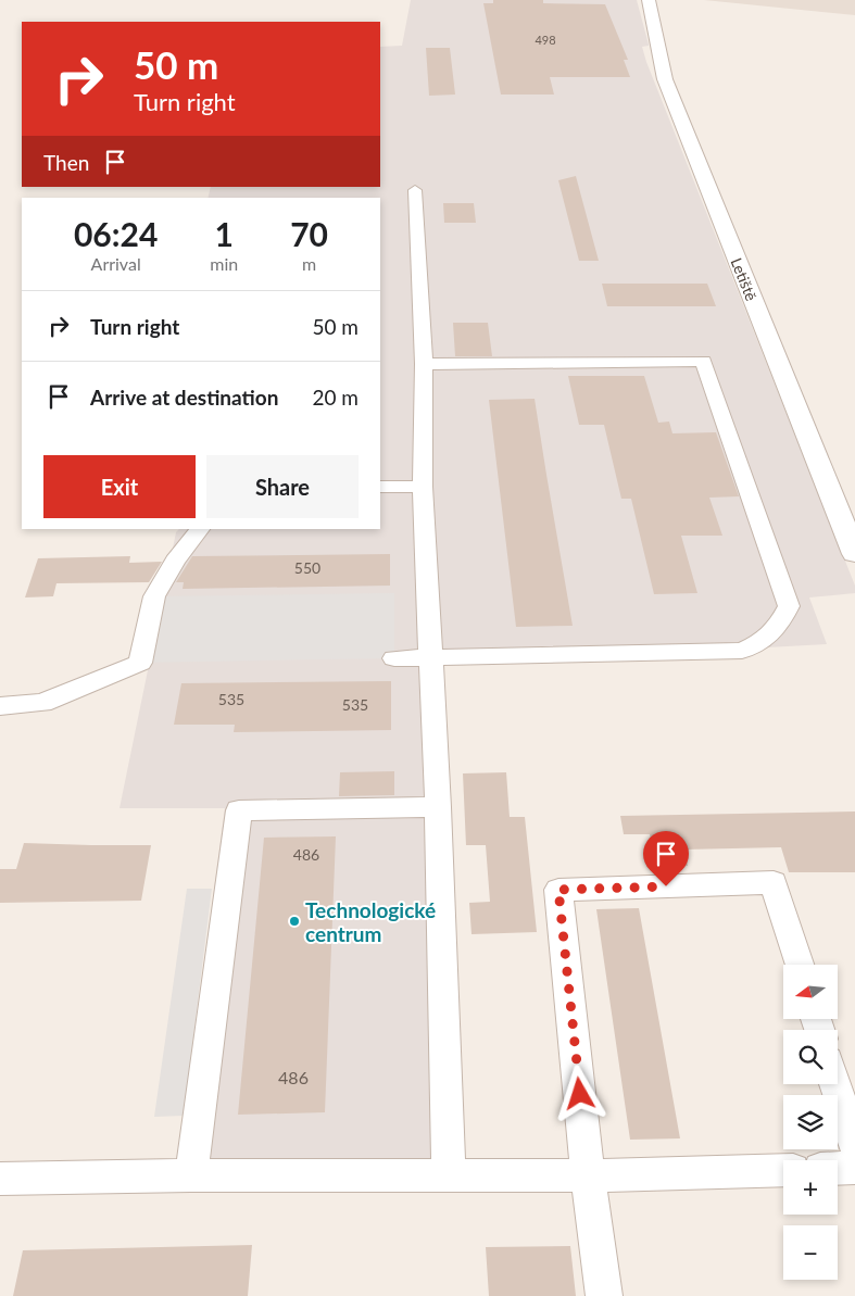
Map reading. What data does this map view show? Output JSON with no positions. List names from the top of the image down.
{
  "streets": {
    "street": ["Letiště"]
  },
  "places": ["Technologické centrum"],
  "house_numbers": [
    "498",
    "550",
    "535",
    "535",
    "486",
    "486"
  ],
  "north": "left",
  "page": {
    "turn": ["50 m", "Turn right"],
    "then": "Then",
    "eta": [
      "06:24",
      "Arrival",
      "1",
      "min",
      "70",
      "m"
    ],
    "list": [
      {
        "name": "Turn right",
        "value": "50 m"
      },
      {
        "name": "Arrive at destination",
        "value": "20 m"
      }
    ],
    "buttons": ["Exit", "Share"],
    "map_buttons": ["+", "−"]
  }
}
